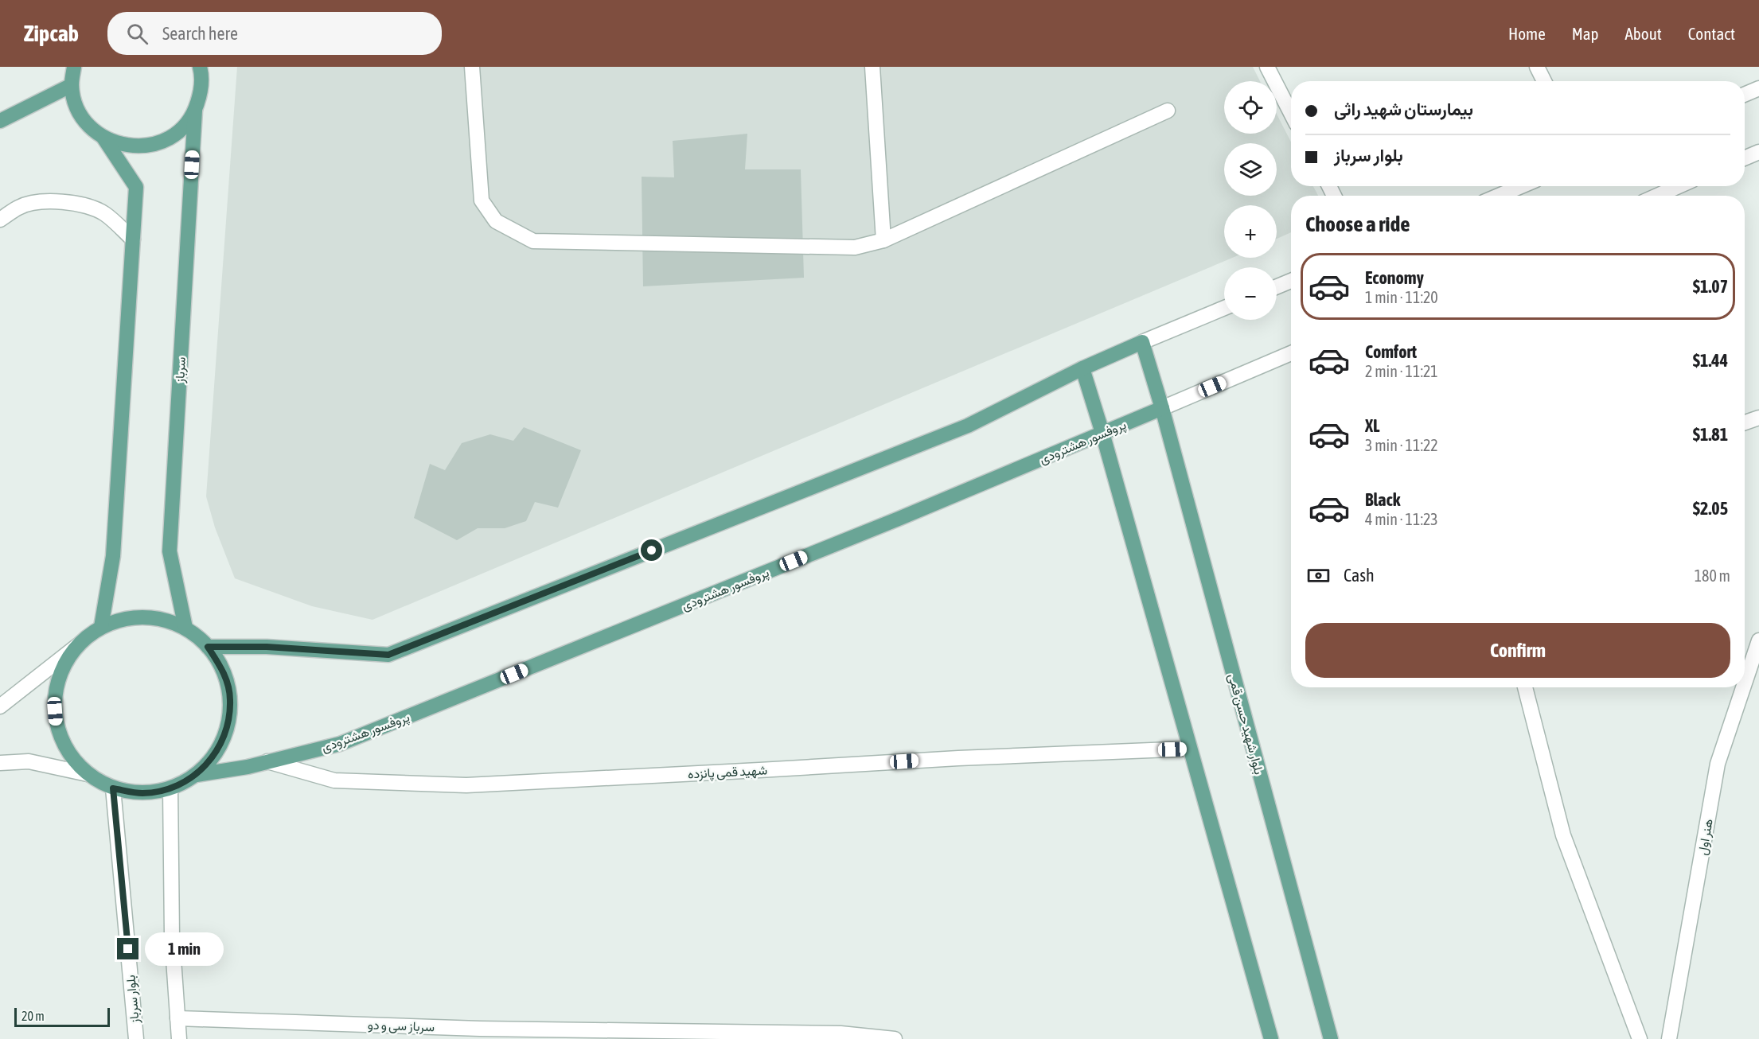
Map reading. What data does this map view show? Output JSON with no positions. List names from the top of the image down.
{
  "streets": {
    "main road": ["سرباز", "پروفسور هشترودی", "بلوار شهید حسن قمی"],
    "street": [
      "شهید قمی پانزده",
      "هنر اول",
      "بلوار سرباز",
      "سرباز سی و دو"
    ]
  },
  "crossings": [
    ["پروفسور هشترودی", "بلوار شهید حسن قمی"],
    ["پروفسور هشترودی", "شهید قمی پانزده"]
  ],
  "scale_bar": "20 m",
  "page": {
    "header": "Zipcab",
    "search": "Search here",
    "nav": [
      "Home",
      "Map",
      "About",
      "Contact"
    ],
    "map_buttons": ["+", "−"],
    "banner": ["بیمارستان شهید راثی", "بلوار سرباز"],
    "heading": "Choose a ride",
    "list": [
      {
        "name": "Economy",
        "note": "1 min · 11:20",
        "value": "$1.07"
      },
      {
        "name": "Comfort",
        "note": "2 min · 11:21",
        "value": "$1.44"
      },
      {
        "name": "XL",
        "note": "3 min · 11:22",
        "value": "$1.81"
      },
      {
        "name": "Black",
        "note": "4 min · 11:23",
        "value": "$2.05"
      }
    ],
    "pay": ["Cash", "180 m"],
    "buttons": "Confirm",
    "bubble": "1 min",
    "scale": "20 m"
  }
}
